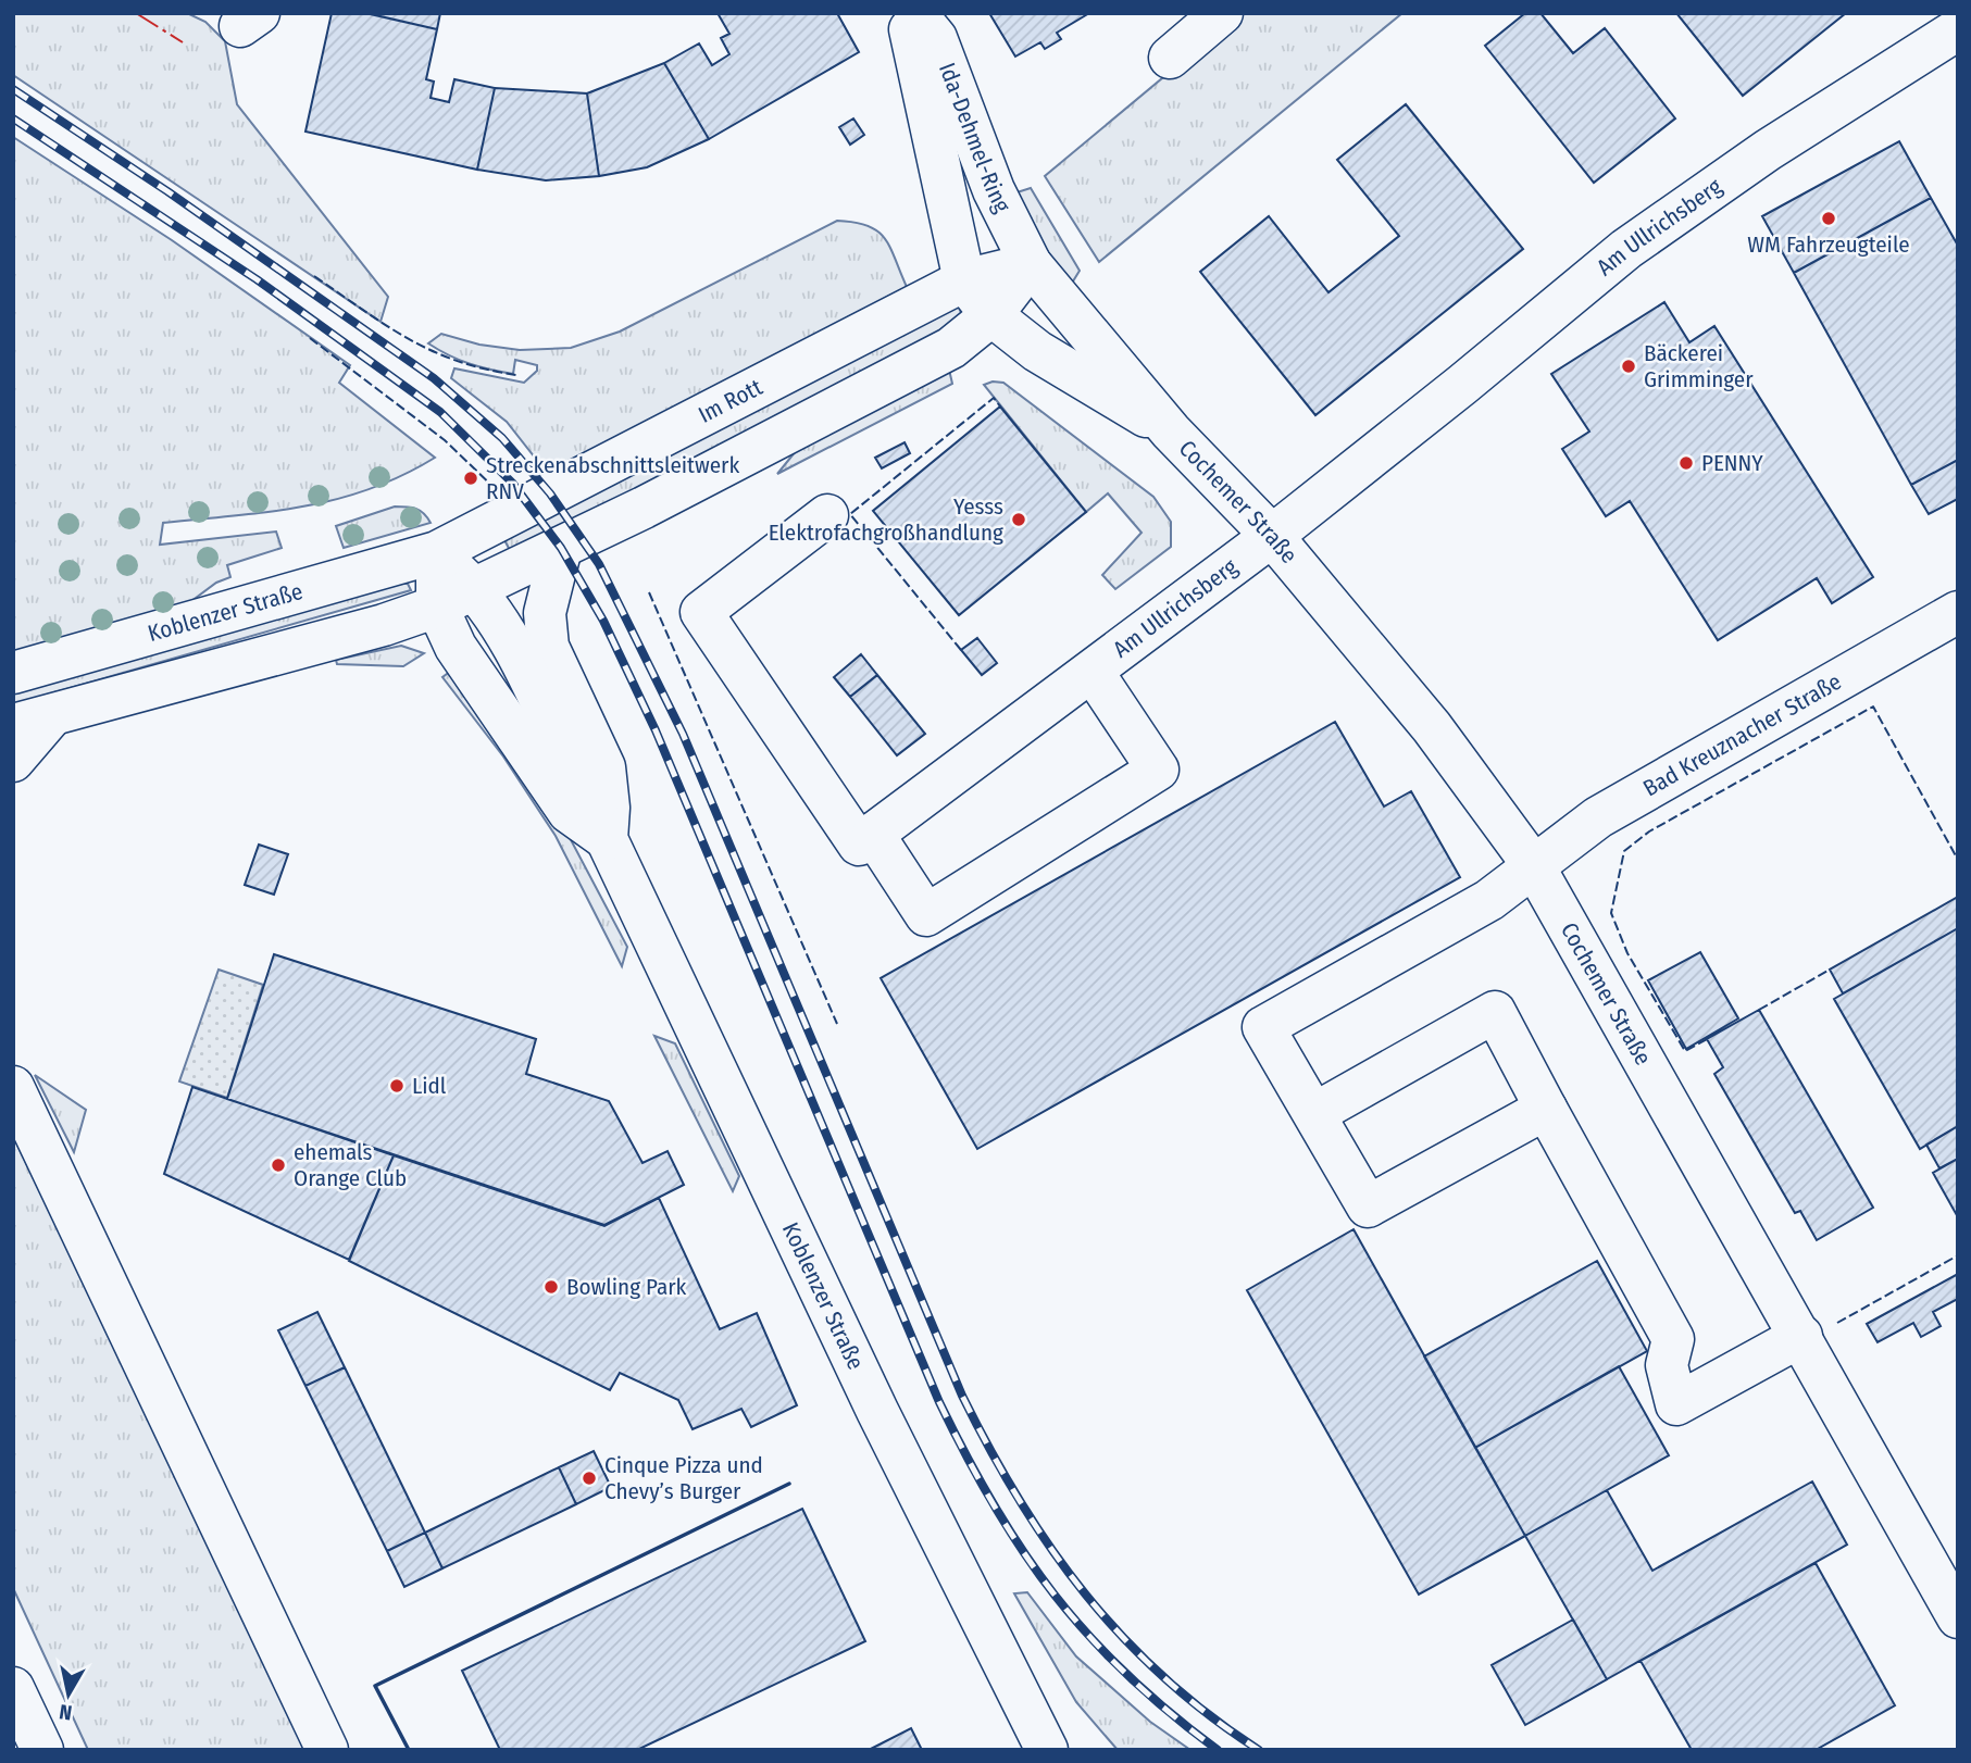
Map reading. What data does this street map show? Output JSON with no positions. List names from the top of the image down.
{
  "streets": {
    "street": [
      "Ida-Dehmel-Ring",
      "Am Ullrichsberg",
      "Im Rott",
      "Cochemer Straße",
      "Koblenzer Straße",
      "Bad Kreuznacher Straße"
    ]
  },
  "crossings": [
    ["Ida-Dehmel-Ring", "Im Rott"],
    ["Ida-Dehmel-Ring", "Cochemer Straße"],
    ["Am Ullrichsberg", "Cochemer Straße"],
    ["Im Rott", "Cochemer Straße"],
    ["Im Rott", "Koblenzer Straße"],
    ["Cochemer Straße", "Bad Kreuznacher Straße"]
  ],
  "places": [
    "WM Fahrzeugteile",
    "Bäckerei Grimminger",
    "PENNY",
    "Streckenabschnittsleitwerk RNV",
    "Yesss Elektrofachgroßhandlung",
    "Lidl",
    "ehemals Orange Club",
    "Bowling Park",
    "Cinque Pizza und Chevy’s Burger"
  ],
  "north": "bottom"
}
